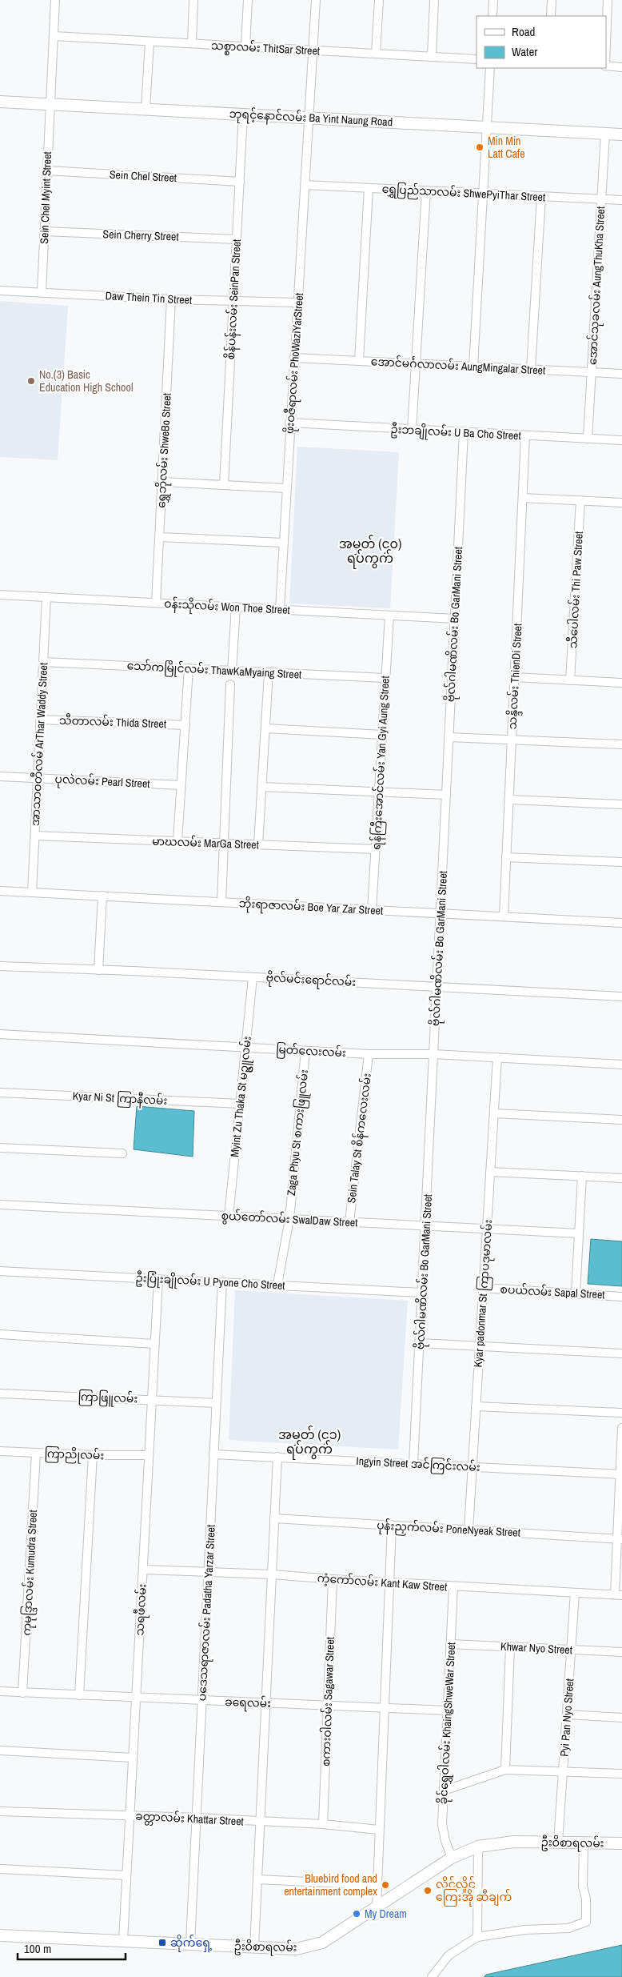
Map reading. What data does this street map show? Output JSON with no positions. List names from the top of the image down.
{
  "streets": {
    "main road": ["ဘုရင့်နောင်လမ်း Ba Yint Naung Road", "ဦးဝိစာရလမ်း"],
    "street": [
      "သစ္စာလမ်း ThitSar Street",
      "Sein Chel Street",
      "ရွှေပြည်သာလမ်း ShwePyiThar Street",
      "Sein Chel Myint Street",
      "Sein Cherry Street",
      "အောင်သုခလမ်း AungThuKha Street",
      "Daw Thein Tin Street",
      "စိန်ပန်းလမ်း SeinPan Street",
      "ဖိုးဝဇီရာလမ်း PhoWaziYarStreet",
      "အောင်မင်္ဂလာလမ်း AungMingalar Street",
      "ဦးဘချိုလမ်း U Ba Cho Street",
      "ရွှေဘိုလမ်း ShweBo Street",
      "သီပေါလမ်း Thi Paw Street",
      "ဝန်းသိုလမ်း Won Thoe Street",
      "ဗိုလ်ဂါမဏိလမ်း Bo GarMani Street",
      "သော်ကမြိုင်လမ်း ThawKaMyaing Street",
      "သန္ဒိလမ်း ThienDi Street",
      "သီတာလမ်း Thida Street",
      "အာသာဝတီလမ် ArThar Waddy Street",
      "ရန်ကြီးအောင်လမ်း Yan Gyi Aung Street",
      "ပုလဲလမ်း Pearl Street",
      "မာဃလမ်း MarGa Street",
      "ဘိုးရာဇာလမ်း Boe Yar Zar Street",
      "ဗိုလ်မင်းရောင်လမ်း",
      "မြတ်လေးလမ်း",
      "Myint Zu Thaka St မဥ္ဇူလမ်း",
      "Kyar Ni St ကြာနီလမ်း",
      "Zaga Phyu St စကားဖြူလမ်း",
      "Sein Talay St စိန်ကလေးလမ်း",
      "စွယ်တော်လမ်း SwalDaw Street",
      "ဦးပြုံးချိုလမ်း U Pyone Cho Street",
      "စပယ်လမ်း Sapal Street",
      "Kyar padonmar St ကြာပဒုမာလမ်း",
      "ကြာဖြူလမ်း",
      "ကြာညိုလမ်း",
      "Ingyin Street အင်ကြင်းလမ်း",
      "ပုန်းညှက်လမ်း PoneNyeak Street",
      "ကုမုဒ္ဒြာလမ်း Kumudra Street",
      "ကံ့ကော်လမ်း Kant Kaw Street",
      "သရဖီလမ်း",
      "ပဒေသရာဇာလမ်း Padatha Yarzar Street",
      "Khwar Nyo Street",
      "စကားဝါလမ်း Sagawar Street",
      "ခရေလမ်း",
      "Pyi Pan Nyo Street",
      "ခိုင်ရွှေဝါလမ်း KhaingShweWar Street",
      "ခတ္တာလမ်း Khattar Street"
    ]
  },
  "crossings": [
    ["သစ္စာလမ်း ThitSar Street", "Sein Chel Myint Street"],
    ["သစ္စာလမ်း ThitSar Street", "ဖိုးဝဇီရာလမ်း PhoWaziYarStreet"],
    ["ဘုရင့်နောင်လမ်း Ba Yint Naung Road", "Sein Chel Myint Street"],
    ["ဘုရင့်နောင်လမ်း Ba Yint Naung Road", "အောင်သုခလမ်း AungThuKha Street"],
    ["ဘုရင့်နောင်လမ်း Ba Yint Naung Road", "စိန်ပန်းလမ်း SeinPan Street"],
    ["ဘုရင့်နောင်လမ်း Ba Yint Naung Road", "ဖိုးဝဇီရာလမ်း PhoWaziYarStreet"],
    ["Sein Chel Street", "Sein Chel Myint Street"],
    ["Sein Chel Street", "စိန်ပန်းလမ်း SeinPan Street"],
    ["ရွှေပြည်သာလမ်း ShwePyiThar Street", "အောင်သုခလမ်း AungThuKha Street"],
    ["ရွှေပြည်သာလမ်း ShwePyiThar Street", "ဖိုးဝဇီရာလမ်း PhoWaziYarStreet"],
    ["Sein Chel Myint Street", "Sein Cherry Street"],
    ["Sein Chel Myint Street", "Daw Thein Tin Street"],
    ["Sein Cherry Street", "စိန်ပန်းလမ်း SeinPan Street"],
    ["အောင်သုခလမ်း AungThuKha Street", "အောင်မင်္ဂလာလမ်း AungMingalar Street"],
    ["အောင်သုခလမ်း AungThuKha Street", "ဦးဘချိုလမ်း U Ba Cho Street"],
    ["Daw Thein Tin Street", "စိန်ပန်းလမ်း SeinPan Street"],
    ["Daw Thein Tin Street", "ဖိုးဝဇီရာလမ်း PhoWaziYarStreet"],
    ["Daw Thein Tin Street", "ရွှေဘိုလမ်း ShweBo Street"],
    ["ဖိုးဝဇီရာလမ်း PhoWaziYarStreet", "အောင်မင်္ဂလာလမ်း AungMingalar Street"],
    ["ဖိုးဝဇီရာလမ်း PhoWaziYarStreet", "ဦးဘချိုလမ်း U Ba Cho Street"],
    ["ဖိုးဝဇီရာလမ်း PhoWaziYarStreet", "ဝန်းသိုလမ်း Won Thoe Street"],
    ["ဦးဘချိုလမ်း U Ba Cho Street", "ဗိုလ်ဂါမဏိလမ်း Bo GarMani Street"],
    ["ဦးဘချိုလမ်း U Ba Cho Street", "သန္ဒိလမ်း ThienDi Street"],
    ["ရွှေဘိုလမ်း ShweBo Street", "ဝန်းသိုလမ်း Won Thoe Street"],
    ["ဝန်းသိုလမ်း Won Thoe Street", "ဗိုလ်ဂါမဏိလမ်း Bo GarMani Street"],
    ["ဝန်းသိုလမ်း Won Thoe Street", "အာသာဝတီလမ် ArThar Waddy Street"],
    ["ဝန်းသိုလမ်း Won Thoe Street", "ရန်ကြီးအောင်လမ်း Yan Gyi Aung Street"],
    ["ဗိုလ်ဂါမဏိလမ်း Bo GarMani Street", "ဘိုးရာဇာလမ်း Boe Yar Zar Street"],
    ["ဗိုလ်ဂါမဏိလမ်း Bo GarMani Street", "ဗိုလ်မင်းရောင်လမ်း"],
    ["ဗိုလ်ဂါမဏိလမ်း Bo GarMani Street", "မြတ်လေးလမ်း"],
    ["ဗိုလ်ဂါမဏိလမ်း Bo GarMani Street", "စွယ်တော်လမ်း SwalDaw Street"],
    ["ဗိုလ်ဂါမဏိလမ်း Bo GarMani Street", "ဦးပြုံးချိုလမ်း U Pyone Cho Street"],
    ["ဗိုလ်ဂါမဏိလမ်း Bo GarMani Street", "Ingyin Street အင်ကြင်းလမ်း"],
    ["သော်ကမြိုင်လမ်း ThawKaMyaing Street", "အာသာဝတီလမ် ArThar Waddy Street"],
    ["သော်ကမြိုင်လမ်း ThawKaMyaing Street", "ရန်ကြီးအောင်လမ်း Yan Gyi Aung Street"],
    ["သန္ဒိလမ်း ThienDi Street", "ဘိုးရာဇာလမ်း Boe Yar Zar Street"],
    ["သီတာလမ်း Thida Street", "အာသာဝတီလမ် ArThar Waddy Street"],
    ["အာသာဝတီလမ် ArThar Waddy Street", "ပုလဲလမ်း Pearl Street"],
    ["အာသာဝတီလမ် ArThar Waddy Street", "မာဃလမ်း MarGa Street"],
    ["အာသာဝတီလမ် ArThar Waddy Street", "ဘိုးရာဇာလမ်း Boe Yar Zar Street"],
    ["ရန်ကြီးအောင်လမ်း Yan Gyi Aung Street", "မာဃလမ်း MarGa Street"],
    ["ရန်ကြီးအောင်လမ်း Yan Gyi Aung Street", "ဘိုးရာဇာလမ်း Boe Yar Zar Street"],
    ["ဗိုလ်မင်းရောင်လမ်း", "Myint Zu Thaka St မဥ္ဇူလမ်း"],
    ["မြတ်လေးလမ်း", "Myint Zu Thaka St မဥ္ဇူလမ်း"],
    ["မြတ်လေးလမ်း", "Zaga Phyu St စကားဖြူလမ်း"],
    ["မြတ်လေးလမ်း", "Sein Talay St စိန်ကလေးလမ်း"],
    ["မြတ်လေးလမ်း", "Kyar padonmar St ကြာပဒုမာလမ်း"],
    ["Myint Zu Thaka St မဥ္ဇူလမ်း", "Kyar Ni St ကြာနီလမ်း"],
    ["Myint Zu Thaka St မဥ္ဇူလမ်း", "စွယ်တော်လမ်း SwalDaw Street"],
    ["Zaga Phyu St စကားဖြူလမ်း", "စွယ်တော်လမ်း SwalDaw Street"],
    ["Zaga Phyu St စကားဖြူလမ်း", "ဦးပြုံးချိုလမ်း U Pyone Cho Street"],
    ["Sein Talay St စိန်ကလေးလမ်း", "စွယ်တော်လမ်း SwalDaw Street"],
    ["စွယ်တော်လမ်း SwalDaw Street", "Kyar padonmar St ကြာပဒုမာလမ်း"],
    ["ဦးပြုံးချိုလမ်း U Pyone Cho Street", "သရဖီလမ်း"],
    ["ဦးပြုံးချိုလမ်း U Pyone Cho Street", "ပဒေသရာဇာလမ်း Padatha Yarzar Street"],
    ["စပယ်လမ်း Sapal Street", "Kyar padonmar St ကြာပဒုမာလမ်း"],
    ["Kyar padonmar St ကြာပဒုမာလမ်း", "Ingyin Street အင်ကြင်းလမ်း"],
    ["Kyar padonmar St ကြာပဒုမာလမ်း", "ပုန်းညှက်လမ်း PoneNyeak Street"],
    ["ကြာဖြူလမ်း", "သရဖီလမ်း"],
    ["ကြာဖြူလမ်း", "ပဒေသရာဇာလမ်း Padatha Yarzar Street"],
    ["ကြာညိုလမ်း", "ကုမုဒ္ဒြာလမ်း Kumudra Street"],
    ["ကြာညိုလမ်း", "သရဖီလမ်း"],
    ["Ingyin Street အင်ကြင်းလမ်း", "ပဒေသရာဇာလမ်း Padatha Yarzar Street"],
    ["ကုမုဒ္ဒြာလမ်း Kumudra Street", "ခရေလမ်း"],
    ["ကံ့ကော်လမ်း Kant Kaw Street", "သရဖီလမ်း"],
    ["ကံ့ကော်လမ်း Kant Kaw Street", "ပဒေသရာဇာလမ်း Padatha Yarzar Street"],
    ["ကံ့ကော်လမ်း Kant Kaw Street", "စကားဝါလမ်း Sagawar Street"],
    ["ကံ့ကော်လမ်း Kant Kaw Street", "Pyi Pan Nyo Street"],
    ["ကံ့ကော်လမ်း Kant Kaw Street", "ခိုင်ရွှေဝါလမ်း KhaingShweWar Street"],
    ["သရဖီလမ်း", "ခရေလမ်း"],
    ["သရဖီလမ်း", "ခတ္တာလမ်း Khattar Street"],
    ["သရဖီလမ်း", "ဦးဝိစာရလမ်း"],
    ["ပဒေသရာဇာလမ်း Padatha Yarzar Street", "ခရေလမ်း"],
    ["ပဒေသရာဇာလမ်း Padatha Yarzar Street", "ခတ္တာလမ်း Khattar Street"],
    ["ပဒေသရာဇာလမ်း Padatha Yarzar Street", "ဦးဝိစာရလမ်း"],
    ["Khwar Nyo Street", "Pyi Pan Nyo Street"],
    ["Khwar Nyo Street", "ခိုင်ရွှေဝါလမ်း KhaingShweWar Street"],
    ["စကားဝါလမ်း Sagawar Street", "ခရေလမ်း"],
    ["စကားဝါလမ်း Sagawar Street", "ခတ္တာလမ်း Khattar Street"],
    ["ခရေလမ်း", "ခိုင်ရွှေဝါလမ်း KhaingShweWar Street"],
    ["Pyi Pan Nyo Street", "ဦးဝိစာရလမ်း"],
    ["ခိုင်ရွှေဝါလမ်း KhaingShweWar Street", "ဦးဝိစာရလမ်း"]
  ],
  "districts": ["အမှတ် (၄၀) ရပ်ကွက်", "အမှတ် (၄၁) ရပ်ကွက်"],
  "places": {
    "other": [
      "Min Min Latt Cafe",
      "No.(3) Basic Education High School",
      "Bluebird food and entertainment complex",
      "လှိုင်လှိုင် ကြေးအို ဆီချက်",
      "My Dream"
    ],
    "transit": ["ဆိုက်ရှေ့"]
  },
  "legend": ["Road", "Water"],
  "scale_bar": "100 m"
}
